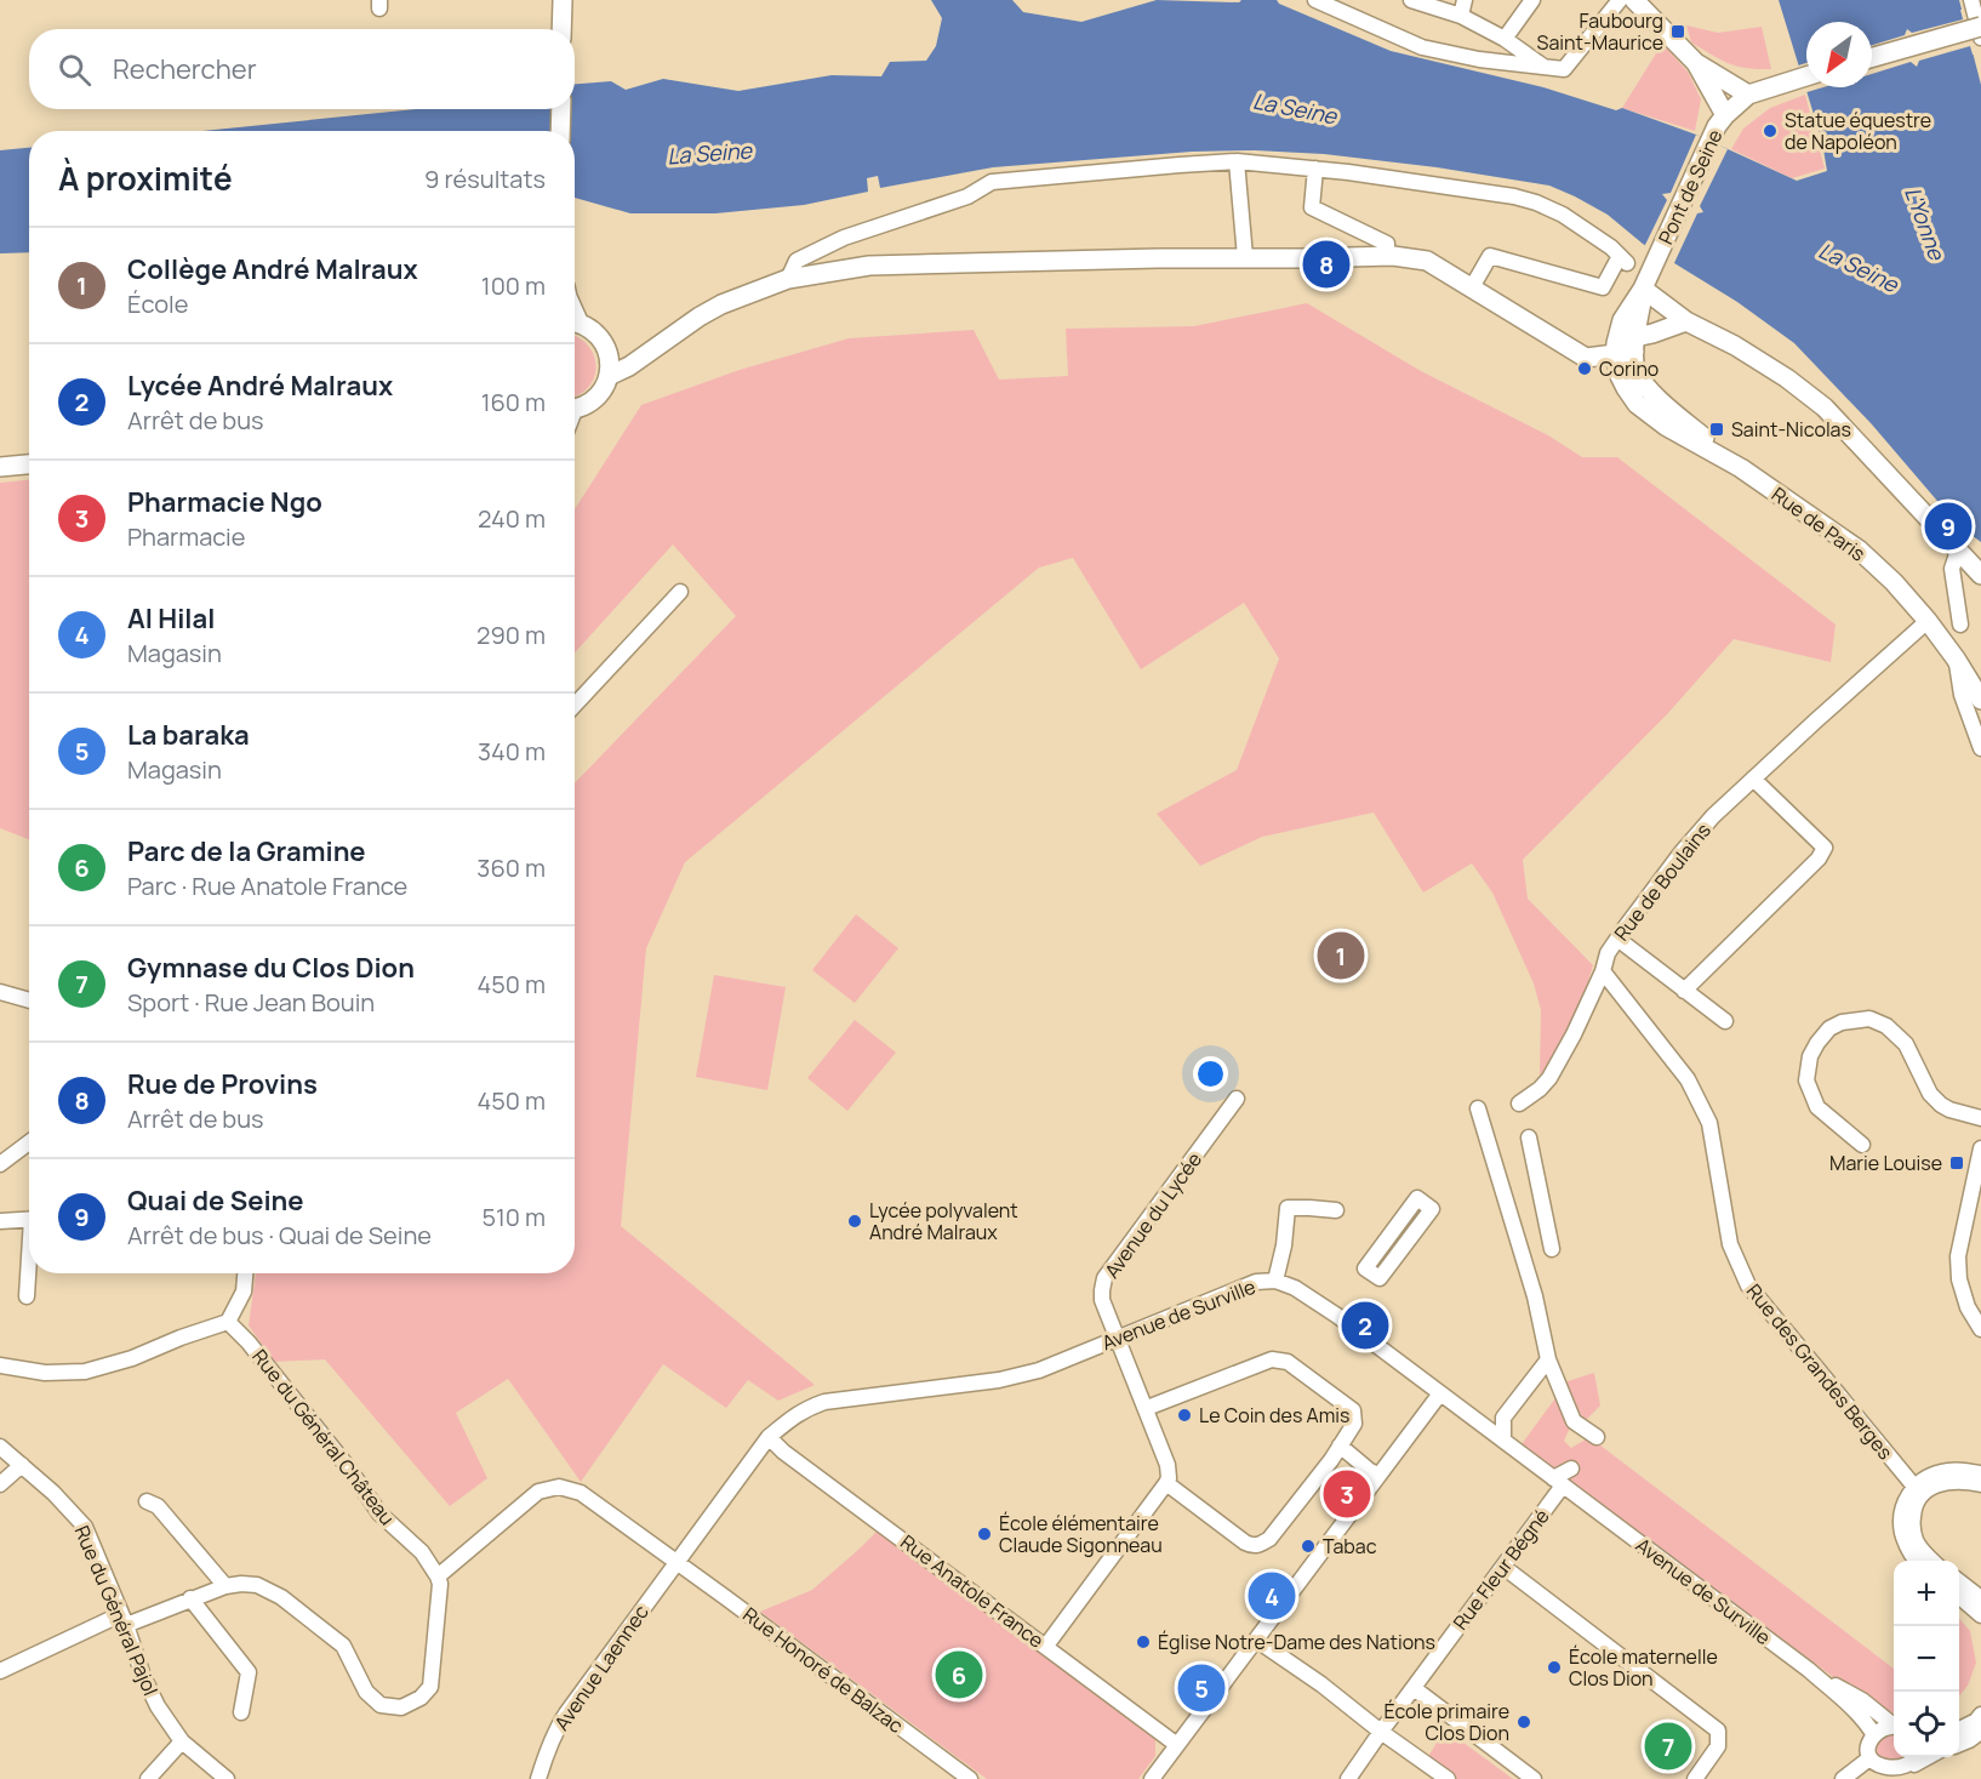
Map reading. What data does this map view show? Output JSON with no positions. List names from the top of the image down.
{
  "streets": {
    "main road": ["Pont de Seine", "Rue de Paris"],
    "street": [
      "Rue de Boulains",
      "Avenue du Lycée",
      "Avenue de Surville",
      "Rue des Grandes Berges",
      "Rue du Général Château",
      "Rue Fleur Bégné",
      "Rue Anatole France",
      "Rue du Général Pajol",
      "Avenue Laennec",
      "Rue Honoré de Balzac"
    ]
  },
  "crossings": [
    ["Pont de Seine", "Rue de Paris"],
    ["Rue de Paris", "Rue de Boulains"],
    ["Rue de Boulains", "Rue des Grandes Berges"],
    ["Avenue du Lycée", "Avenue de Surville"],
    ["Avenue de Surville", "Rue Fleur Bégné"],
    ["Avenue de Surville", "Rue Anatole France"],
    ["Avenue de Surville", "Avenue Laennec"],
    ["Avenue de Surville", "Rue Honoré de Balzac"],
    ["Avenue Laennec", "Rue Honoré de Balzac"]
  ],
  "water": ["La Seine", "L'Yonne"],
  "places": {
    "transit": ["Faubourg Saint-Maurice", "Saint-Nicolas", "Marie Louise"],
    "other": [
      "Statue équestre de Napoléon",
      "Corino",
      "Lycée polyvalent André Malraux",
      "Le Coin des Amis",
      "École élémentaire Claude Sigonneau",
      "Tabac",
      "Église Notre-Dame des Nations",
      "École maternelle Clos Dion",
      "École primaire Clos Dion"
    ]
  },
  "north": "bottom left",
  "page": {
    "search": "Rechercher",
    "heading": ["À proximité", "9 résultats"],
    "list": [
      {
        "mark": "1",
        "name": "Collège André Malraux",
        "note": "École",
        "value": "100 m"
      },
      {
        "mark": "2",
        "name": "Lycée André Malraux",
        "note": "Arrêt de bus",
        "value": "160 m"
      },
      {
        "mark": "3",
        "name": "Pharmacie Ngo",
        "note": "Pharmacie",
        "value": "240 m"
      },
      {
        "mark": "4",
        "name": "Al Hilal",
        "note": "Magasin",
        "value": "290 m"
      },
      {
        "mark": "5",
        "name": "La baraka",
        "note": "Magasin",
        "value": "340 m"
      },
      {
        "mark": "6",
        "name": "Parc de la Gramine",
        "note": "Parc · Rue Anatole France",
        "value": "360 m"
      },
      {
        "mark": "7",
        "name": "Gymnase du Clos Dion",
        "note": "Sport · Rue Jean Bouin",
        "value": "450 m"
      },
      {
        "mark": "8",
        "name": "Rue de Provins",
        "note": "Arrêt de bus",
        "value": "450 m"
      },
      {
        "mark": "9",
        "name": "Quai de Seine",
        "note": "Arrêt de bus · Quai de Seine",
        "value": "510 m"
      }
    ],
    "pins": [
      "8",
      "9",
      "1",
      "2",
      "3",
      "4",
      "6",
      "5",
      "7"
    ],
    "map_buttons": ["+", "−"]
  }
}
